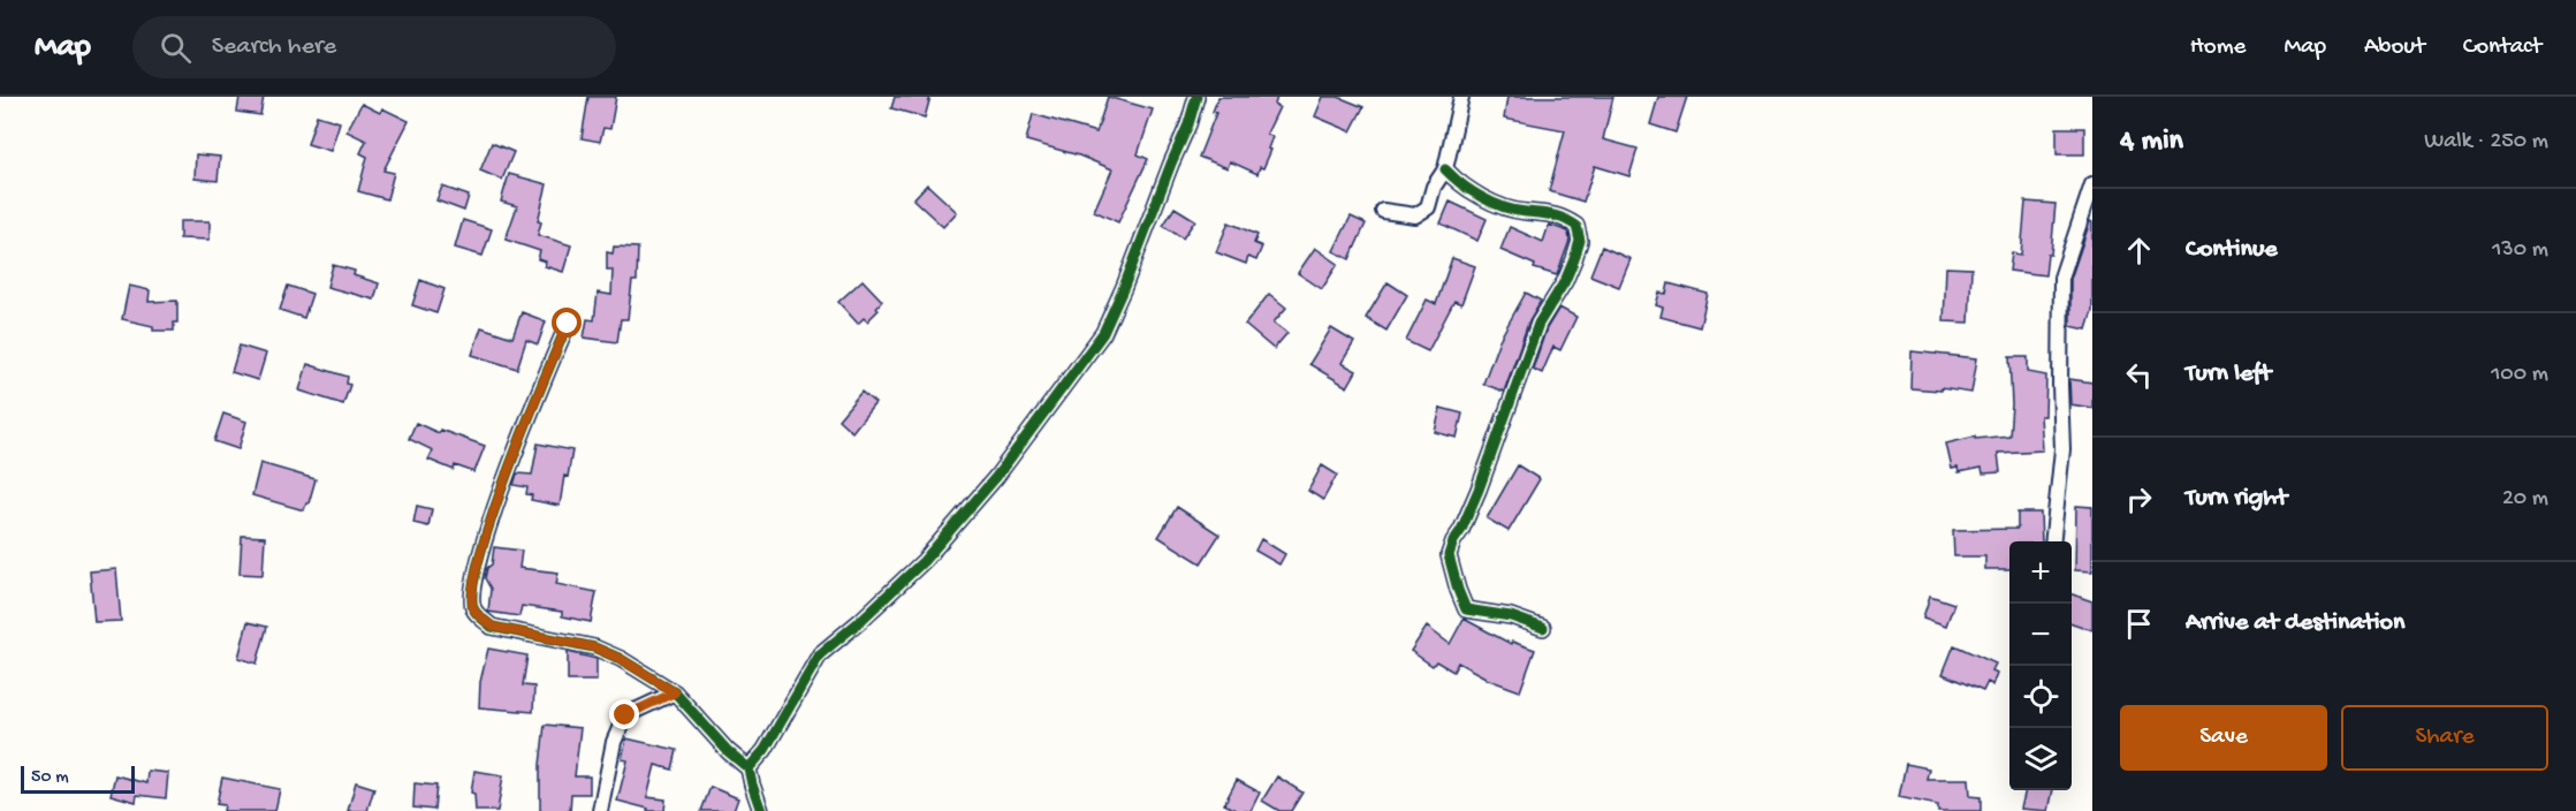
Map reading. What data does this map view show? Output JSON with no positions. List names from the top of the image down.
{
  "scale_bar": "50 m",
  "page": {
    "header": "Map",
    "search": "Search here",
    "nav": [
      "Home",
      "Map",
      "About",
      "Contact"
    ],
    "heading": ["4 min", "Walk · 250 m"],
    "list": [
      ["Continue", "130 m"],
      ["Turn left", "100 m"],
      ["Turn right", "20 m"],
      "Arrive at destination"
    ],
    "map_buttons": ["+", "−"],
    "buttons": ["Save", "Share"],
    "scale": "50 m"
  }
}
